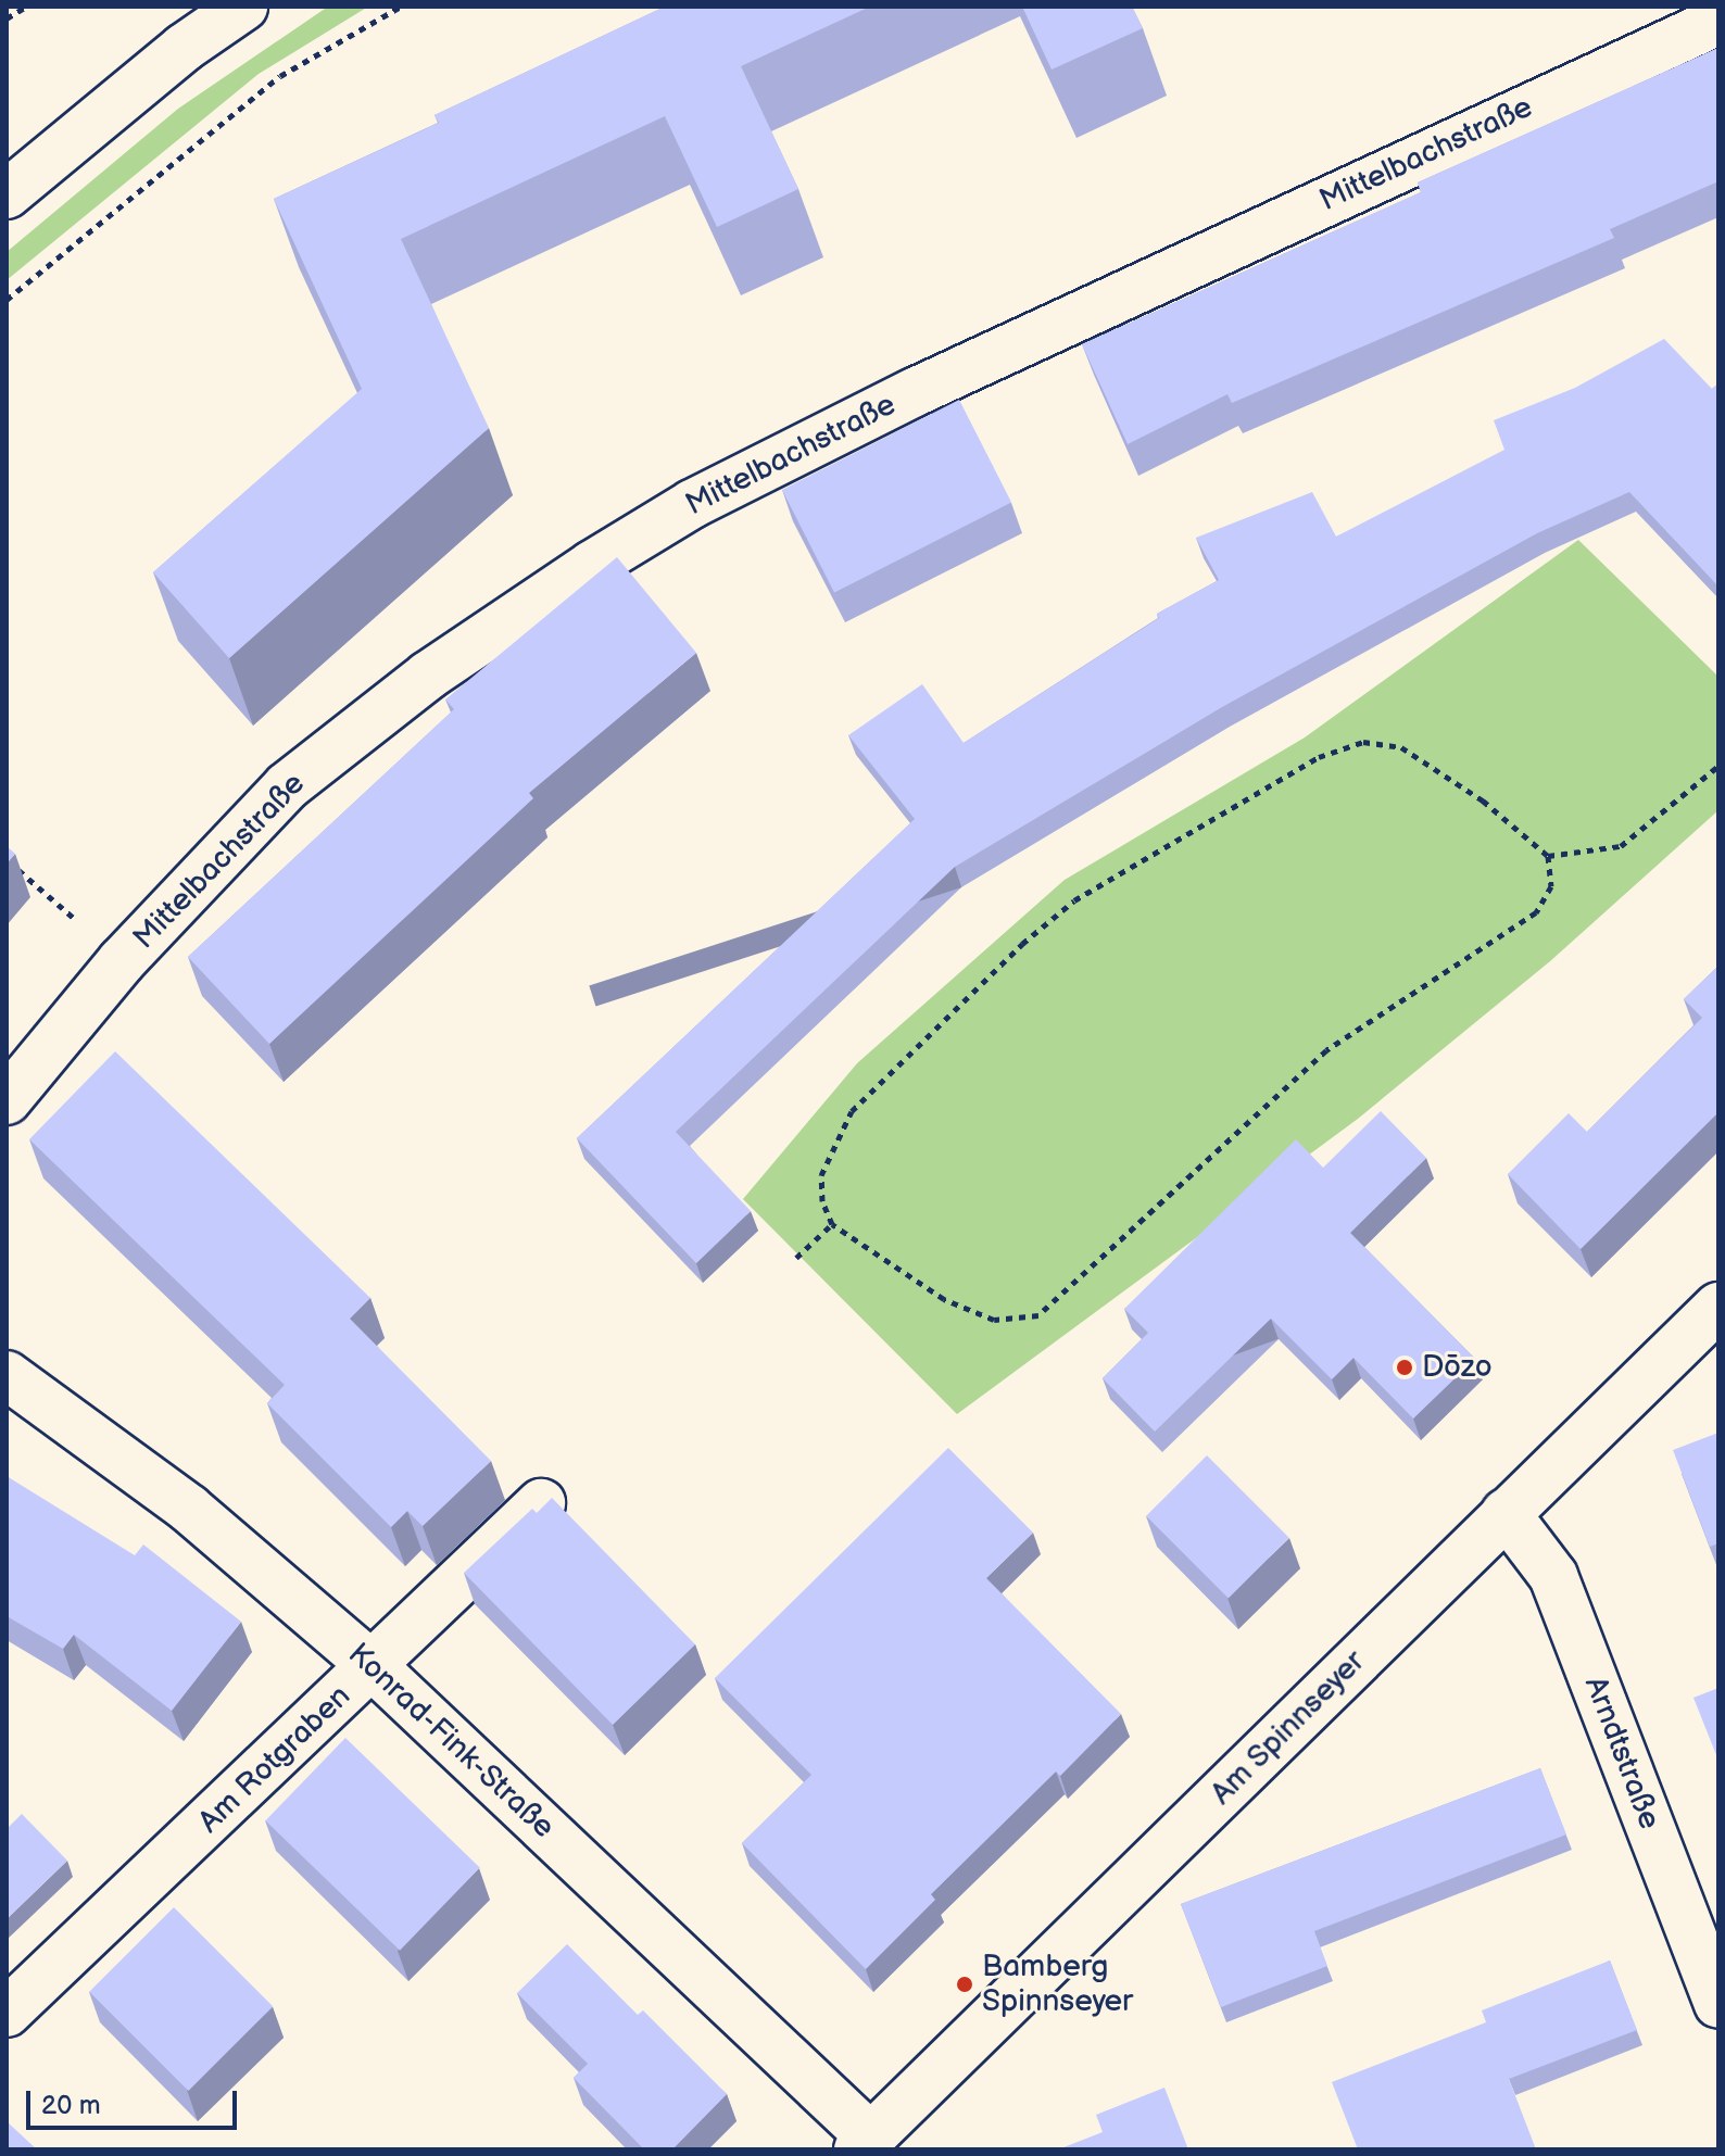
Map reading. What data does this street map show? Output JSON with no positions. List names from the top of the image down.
{
  "streets": {
    "street": [
      "Mittelbachstraße",
      "Am Spinnseyer",
      "Konrad-Fink-Straße",
      "Arndtstraße",
      "Am Rotgraben"
    ]
  },
  "crossings": [
    ["Am Spinnseyer", "Konrad-Fink-Straße"],
    ["Am Spinnseyer", "Arndtstraße"],
    ["Konrad-Fink-Straße", "Am Rotgraben"]
  ],
  "places": ["Dōzo", "Bamberg Spinnseyer"],
  "scale_bar": "20 m"
}
